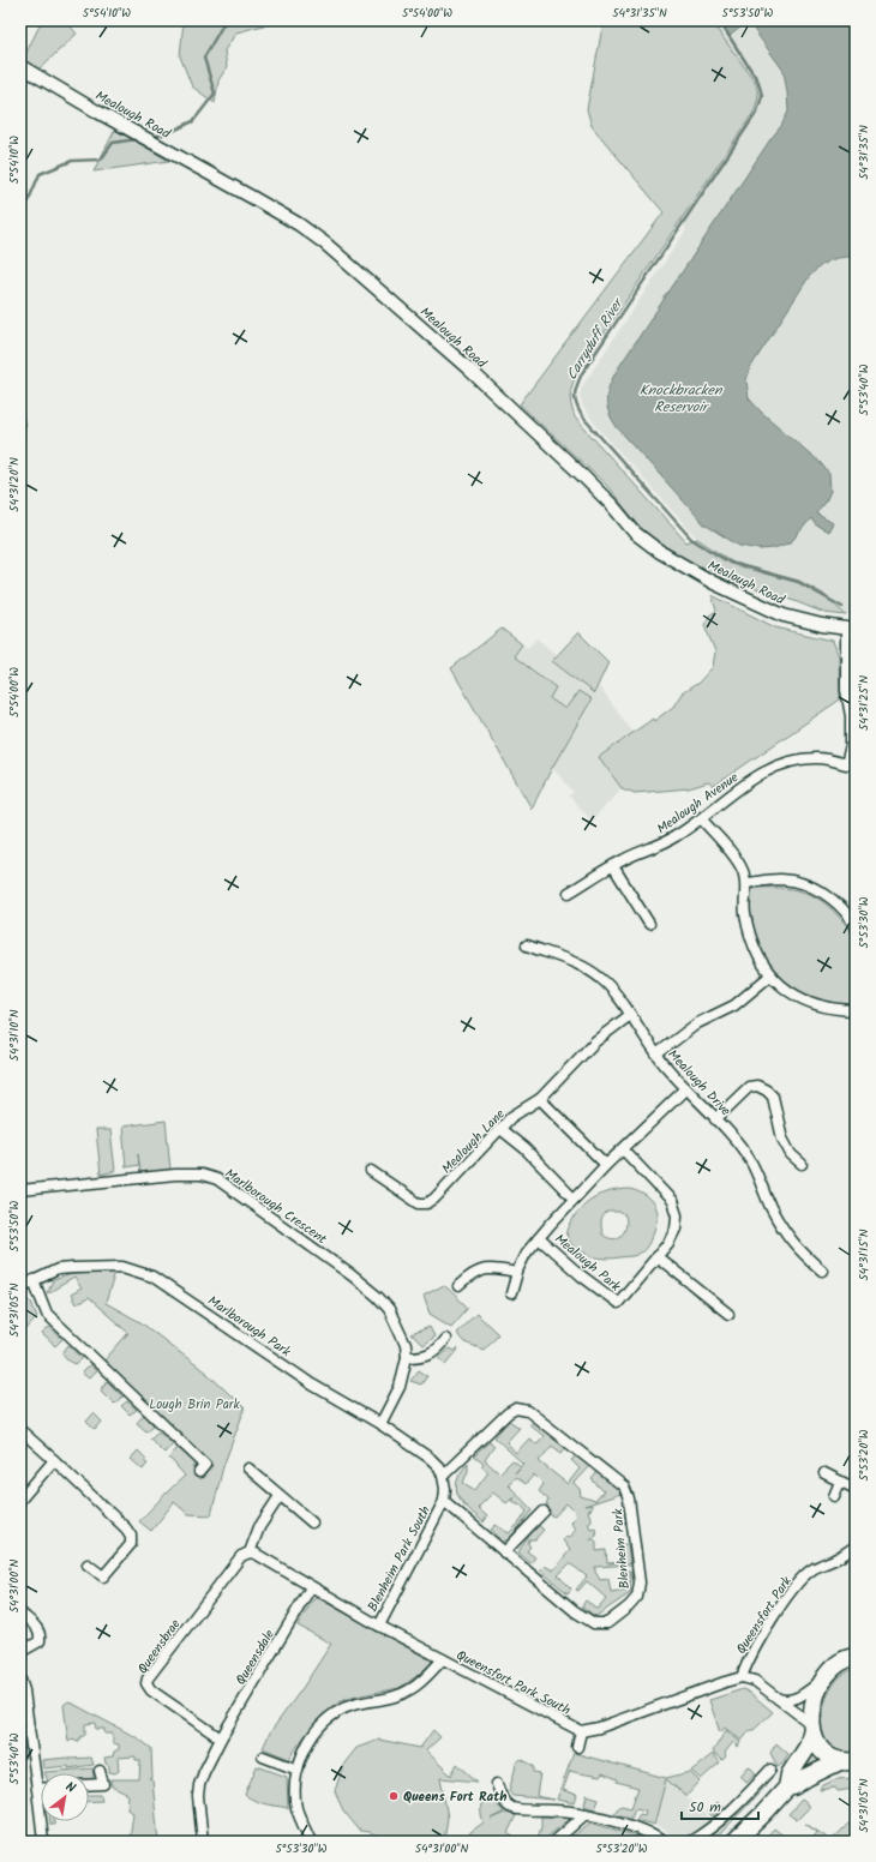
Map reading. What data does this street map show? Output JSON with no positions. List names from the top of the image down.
{
  "streets": {
    "street": [
      "Mealough Road",
      "Mealough Avenue",
      "Mealough Drive",
      "Mealough Lane",
      "Marlborough Crescent",
      "Mealough Park",
      "Marlborough Park",
      "Blenheim Park",
      "Blenheim Park South",
      "Queensfort Park",
      "Queensbrae",
      "Queensdale",
      "Queensfort Park South"
    ]
  },
  "crossings": [
    ["Mealough Road", "Mealough Avenue"],
    ["Mealough Drive", "Mealough Lane"],
    ["Marlborough Crescent", "Marlborough Park"],
    ["Marlborough Park", "Blenheim Park"],
    ["Marlborough Park", "Blenheim Park South"],
    ["Blenheim Park", "Blenheim Park South"],
    ["Blenheim Park South", "Queensfort Park South"],
    ["Queensbrae", "Queensdale"],
    ["Queensbrae", "Queensfort Park South"],
    ["Queensdale", "Queensfort Park South"]
  ],
  "water": ["Carryduff River", "Knockbracken Reservoir"],
  "parks": ["Lough Brin Park"],
  "places": ["Queens Fort Rath"],
  "scale_bar": "50 m",
  "north": "top right",
  "coordinates": [
    "5°54'10\"W",
    "5°54'00\"W",
    "54°31'35\"N",
    "5°53'50\"W",
    "5°53'40\"W",
    "54°31'20\"N",
    "54°31'25\"N",
    "5°53'30\"W",
    "54°31'10\"N",
    "54°31'15\"N",
    "54°31'05\"N",
    "5°53'20\"W",
    "54°31'00\"N"
  ]
}
